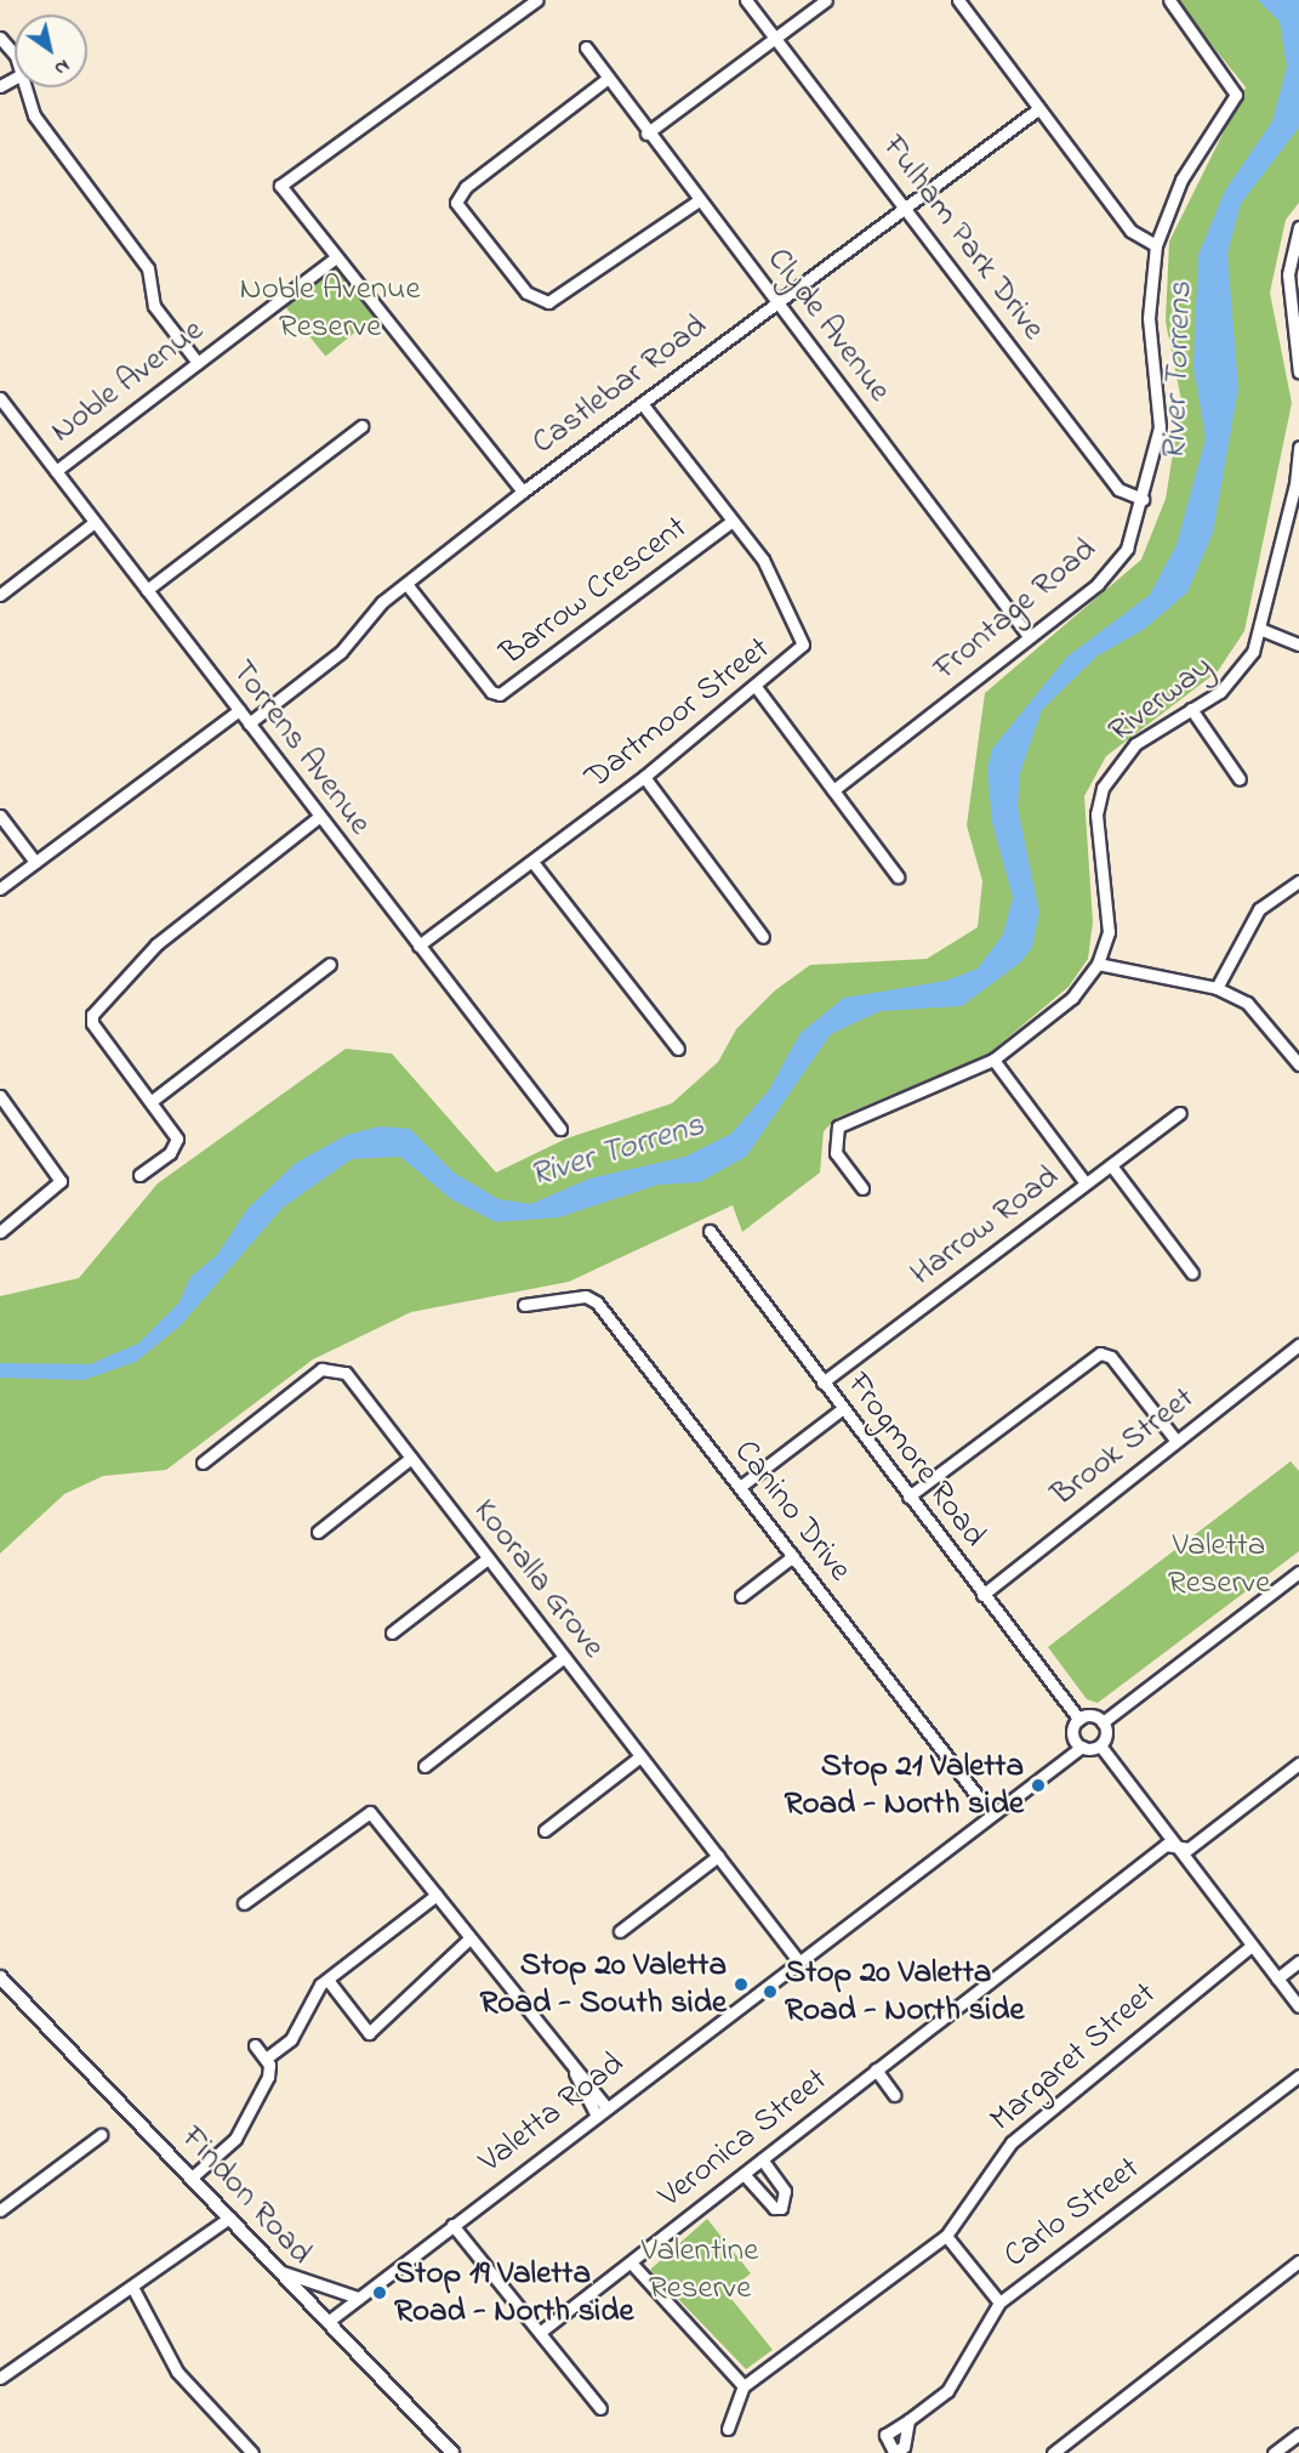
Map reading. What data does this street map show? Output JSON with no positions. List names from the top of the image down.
{
  "streets": {
    "main road": ["Findon Road"],
    "street": [
      "Fulham Park Drive",
      "Clyde Avenue",
      "Noble Avenue",
      "Castlebar Road",
      "Barrow Crescent",
      "Frontage Road",
      "Riverway",
      "Dartmoor Street",
      "Torrens Avenue",
      "Harrow Road",
      "Brook Street",
      "Frogmore Road",
      "Canino Drive",
      "Kooralla Grove",
      "Margaret Street",
      "Valetta Road",
      "Veronica Street",
      "Carlo Street"
    ]
  },
  "crossings": [
    ["Fulham Park Drive", "Castlebar Road"],
    ["Fulham Park Drive", "Frontage Road"],
    ["Clyde Avenue", "Castlebar Road"],
    ["Clyde Avenue", "Frontage Road"],
    ["Noble Avenue", "Torrens Avenue"],
    ["Castlebar Road", "Barrow Crescent"],
    ["Castlebar Road", "Dartmoor Street"],
    ["Castlebar Road", "Torrens Avenue"],
    ["Barrow Crescent", "Dartmoor Street"],
    ["Dartmoor Street", "Torrens Avenue"],
    ["Harrow Road", "Frogmore Road"],
    ["Brook Street", "Frogmore Road"],
    ["Canino Drive", "Valetta Road"],
    ["Kooralla Grove", "Valetta Road"],
    ["Valetta Road", "Findon Road"]
  ],
  "water": ["River Torrens"],
  "parks": ["Noble Avenue Reserve", "Valetta Reserve", "Valentine Reserve"],
  "places": [
    "Stop 21 Valetta Road - North side",
    "Stop 20 Valetta Road - South side",
    "Stop 20 Valetta Road - North side",
    "Stop 19 Valetta Road - North side"
  ],
  "north": "bottom right"
}
